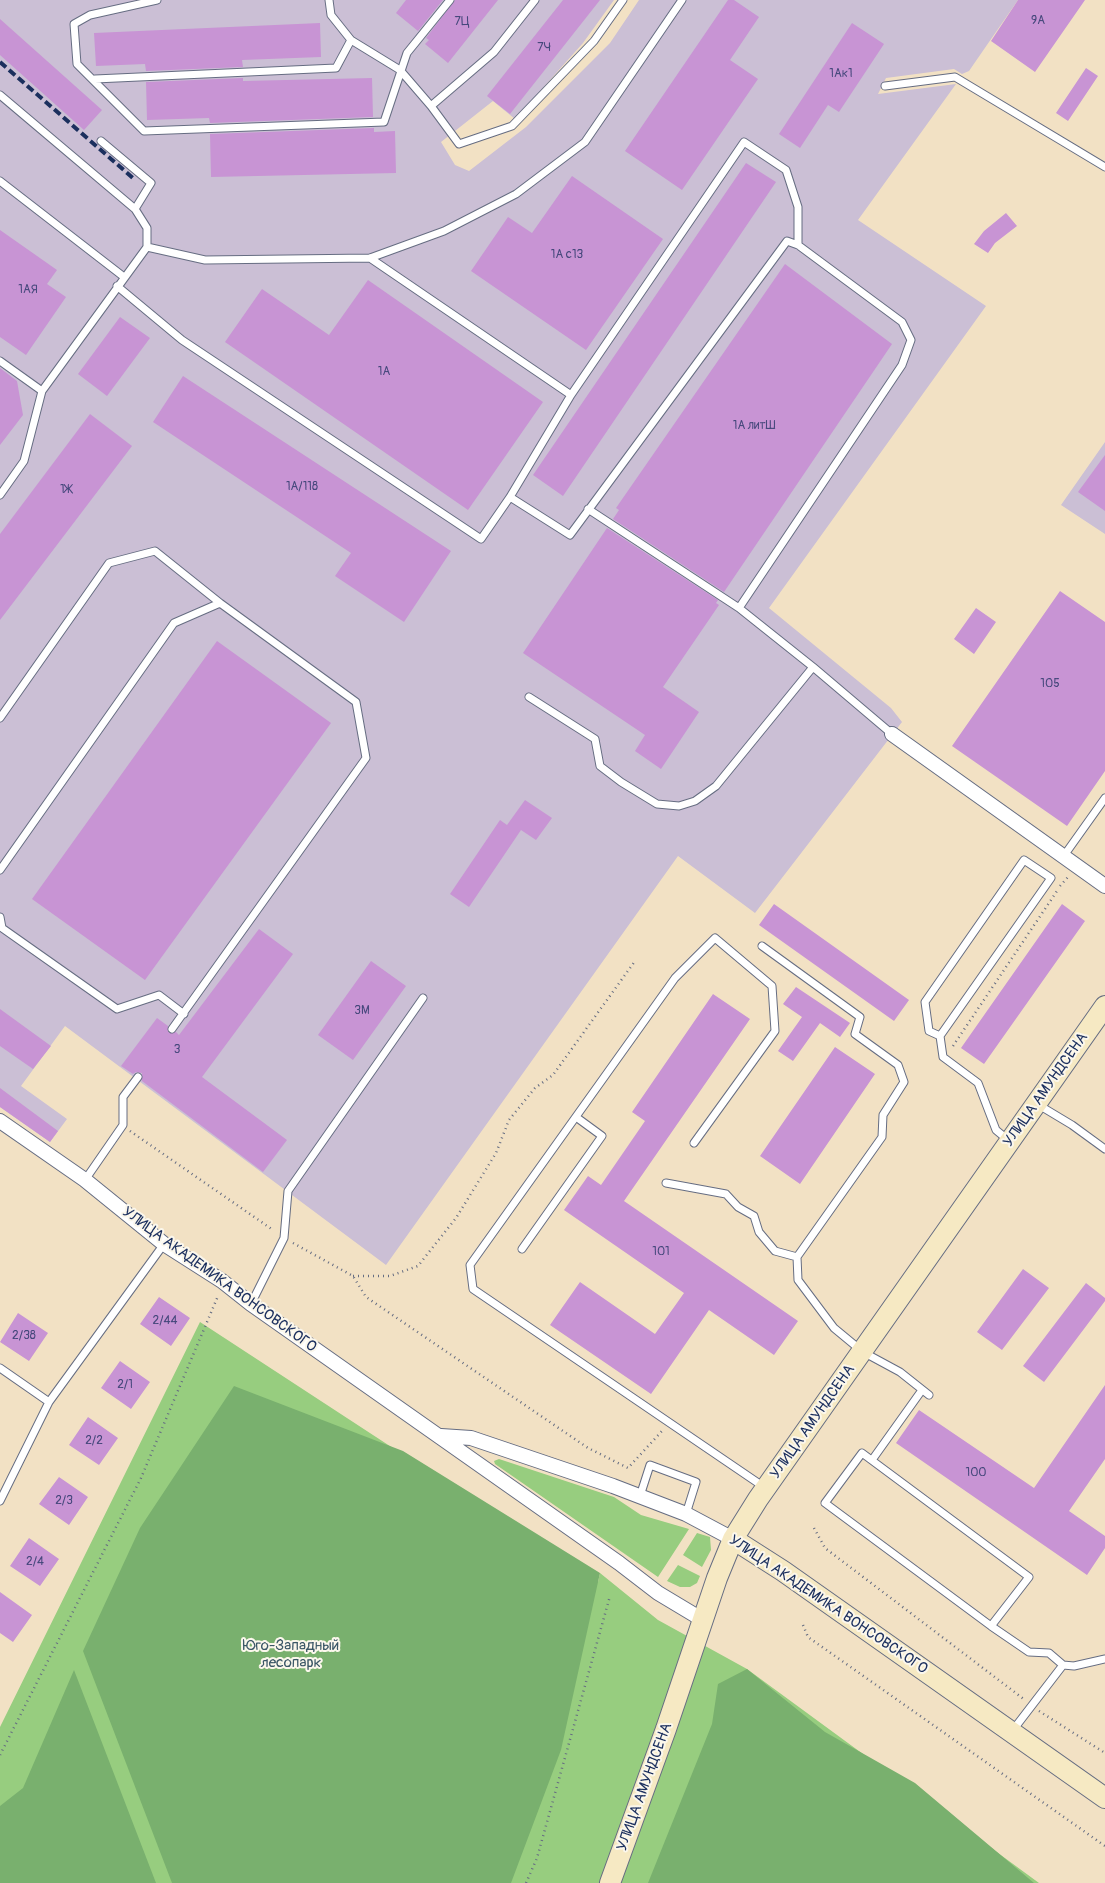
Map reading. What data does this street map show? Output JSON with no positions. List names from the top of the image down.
{
  "streets": {
    "main road": ["УЛИЦА АМУНДСЕНА", "УЛИЦА АКАДЕМИКА ВОНСОВСКОГО"]
  },
  "crossings": [
    ["УЛИЦА АМУНДСЕНА", "УЛИЦА АКАДЕМИКА ВОНСОВСКОГО"]
  ],
  "parks": ["Юго-Западный лесопарк"],
  "house_numbers": [
    "9А",
    "7Ц",
    "7Ч",
    "1Ак1",
    "1А с13",
    "1АЯ",
    "1А",
    "1А литШ",
    "1А/118",
    "1Ж",
    "105",
    "3М",
    "3",
    "101",
    "2/44",
    "2/38",
    "2/1",
    "2/2",
    "100",
    "2/3",
    "2/4"
  ]
}
